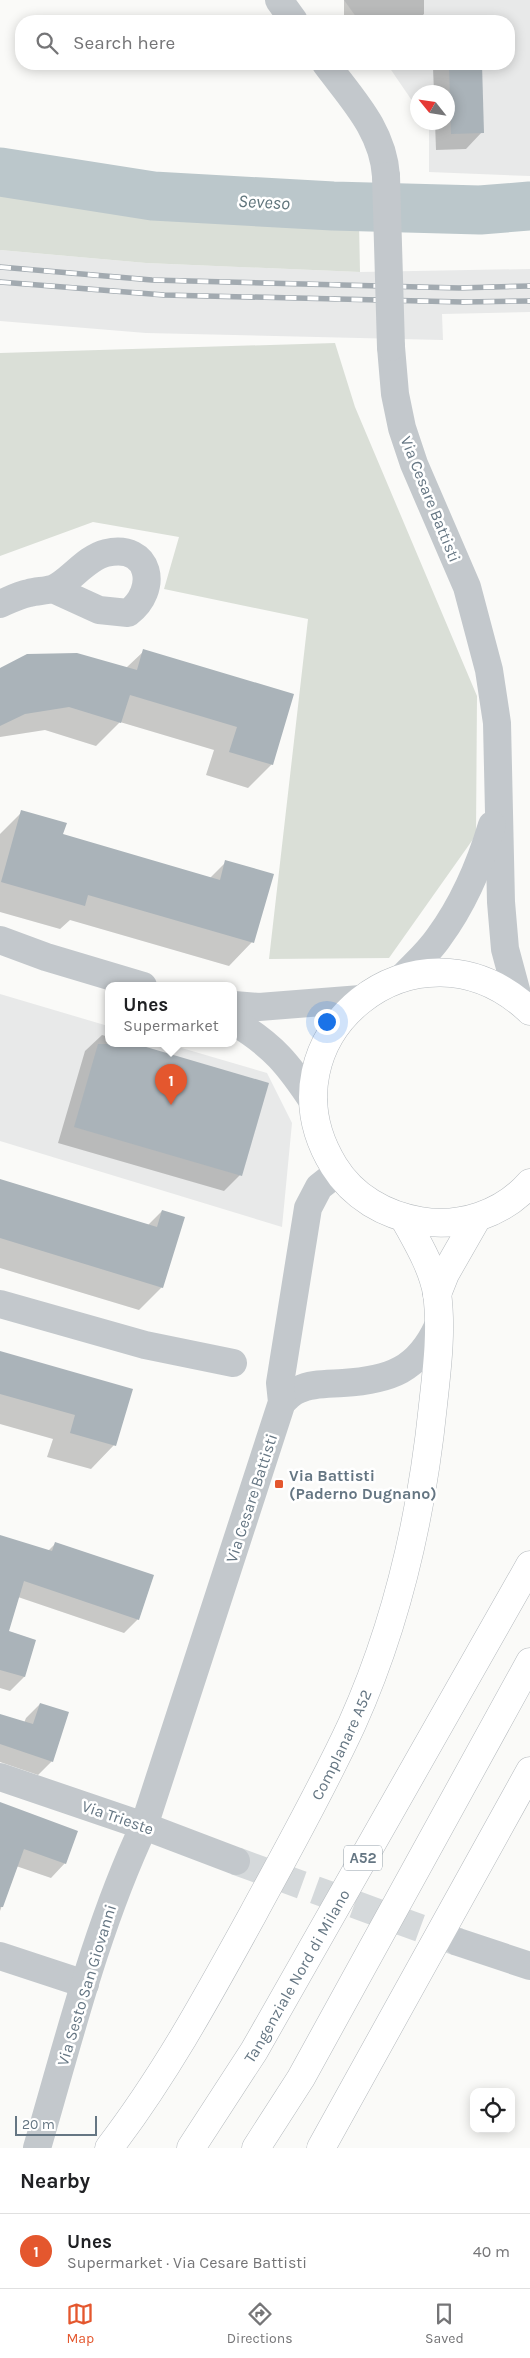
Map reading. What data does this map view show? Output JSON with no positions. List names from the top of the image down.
{
  "streets": {
    "main road": ["Complanare A52", "A52", "Tangenziale Nord di Milano"],
    "street": ["Via Cesare Battisti", "Via Trieste", "Via Sesto San Giovanni"]
  },
  "crossings": [
    ["Via Cesare Battisti", "Via Trieste"],
    ["Via Cesare Battisti", "Via Sesto San Giovanni"],
    ["Via Trieste", "Via Sesto San Giovanni"]
  ],
  "water": ["Seveso"],
  "places": {
    "transit": ["Via Battisti (Paderno Dugnano)"]
  },
  "scale_bar": "20 m",
  "north": "top left",
  "page": {
    "search": "Search here",
    "popup": ["Unes", "Supermarket"],
    "pins": "1",
    "scale": "20 m",
    "heading": "Nearby",
    "list": [
      {
        "mark": "1",
        "name": "Unes",
        "note": "Supermarket · Via Cesare Battisti",
        "value": "40 m"
      }
    ],
    "nav": ["Map", "Directions", "Saved"]
  }
}
